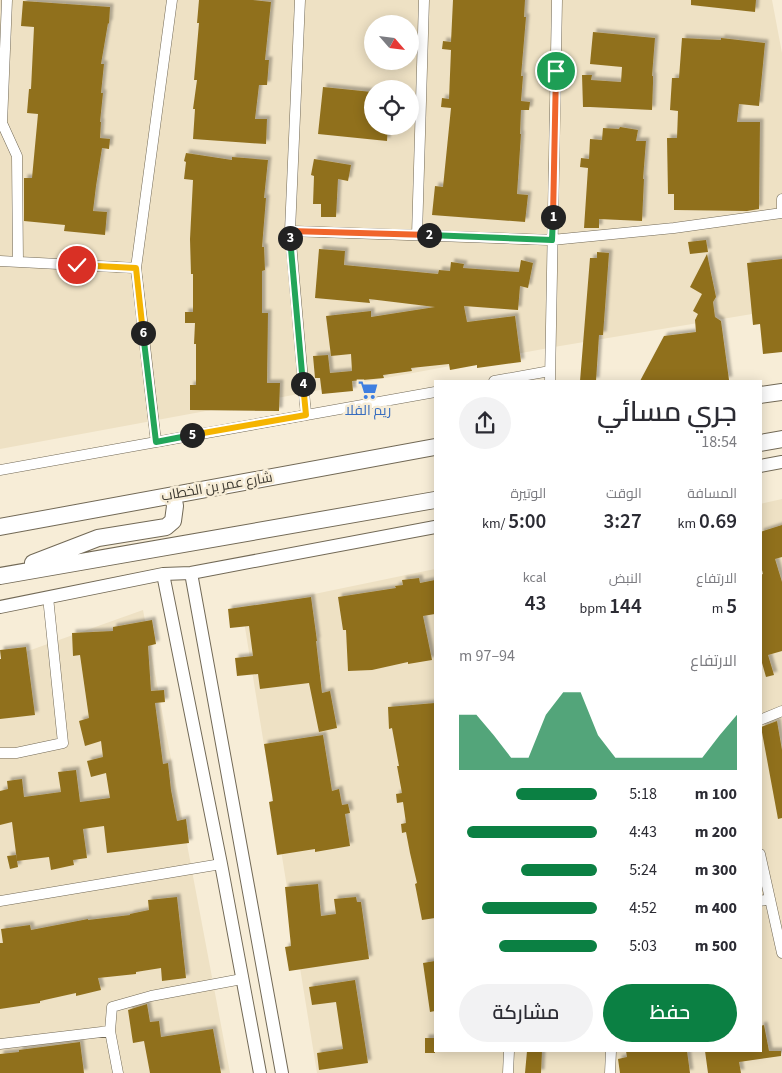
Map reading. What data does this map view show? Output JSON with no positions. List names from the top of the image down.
{
  "streets": {
    "main road": ["شارع عمر بن الخطاب"]
  },
  "places": {
    "supermarket": ["ريم الفلا"]
  },
  "north": "bottom right",
  "page": {
    "pins": [
      "1",
      "2",
      "3",
      "6",
      "4",
      "5"
    ],
    "heading": ["جري مسائي", "18:54"],
    "stats": [
      ["المسافة", "0.69 km"],
      ["الوقت", "3:27"],
      ["الوتيرة", "5:00 /km"],
      ["الارتفاع", "5 m"],
      ["النبض", "144 bpm"],
      ["kcal", "43"]
    ],
    "chart": ["الارتفاع", "94–97 m"],
    "list": [
      {
        "name": "100 m",
        "note": "5:18"
      },
      {
        "name": "200 m",
        "note": "4:43"
      },
      {
        "name": "300 m",
        "note": "5:24"
      },
      {
        "name": "400 m",
        "note": "4:52"
      },
      {
        "name": "500 m",
        "note": "5:03"
      }
    ],
    "buttons": ["حفظ", "مشاركة"]
  }
}
